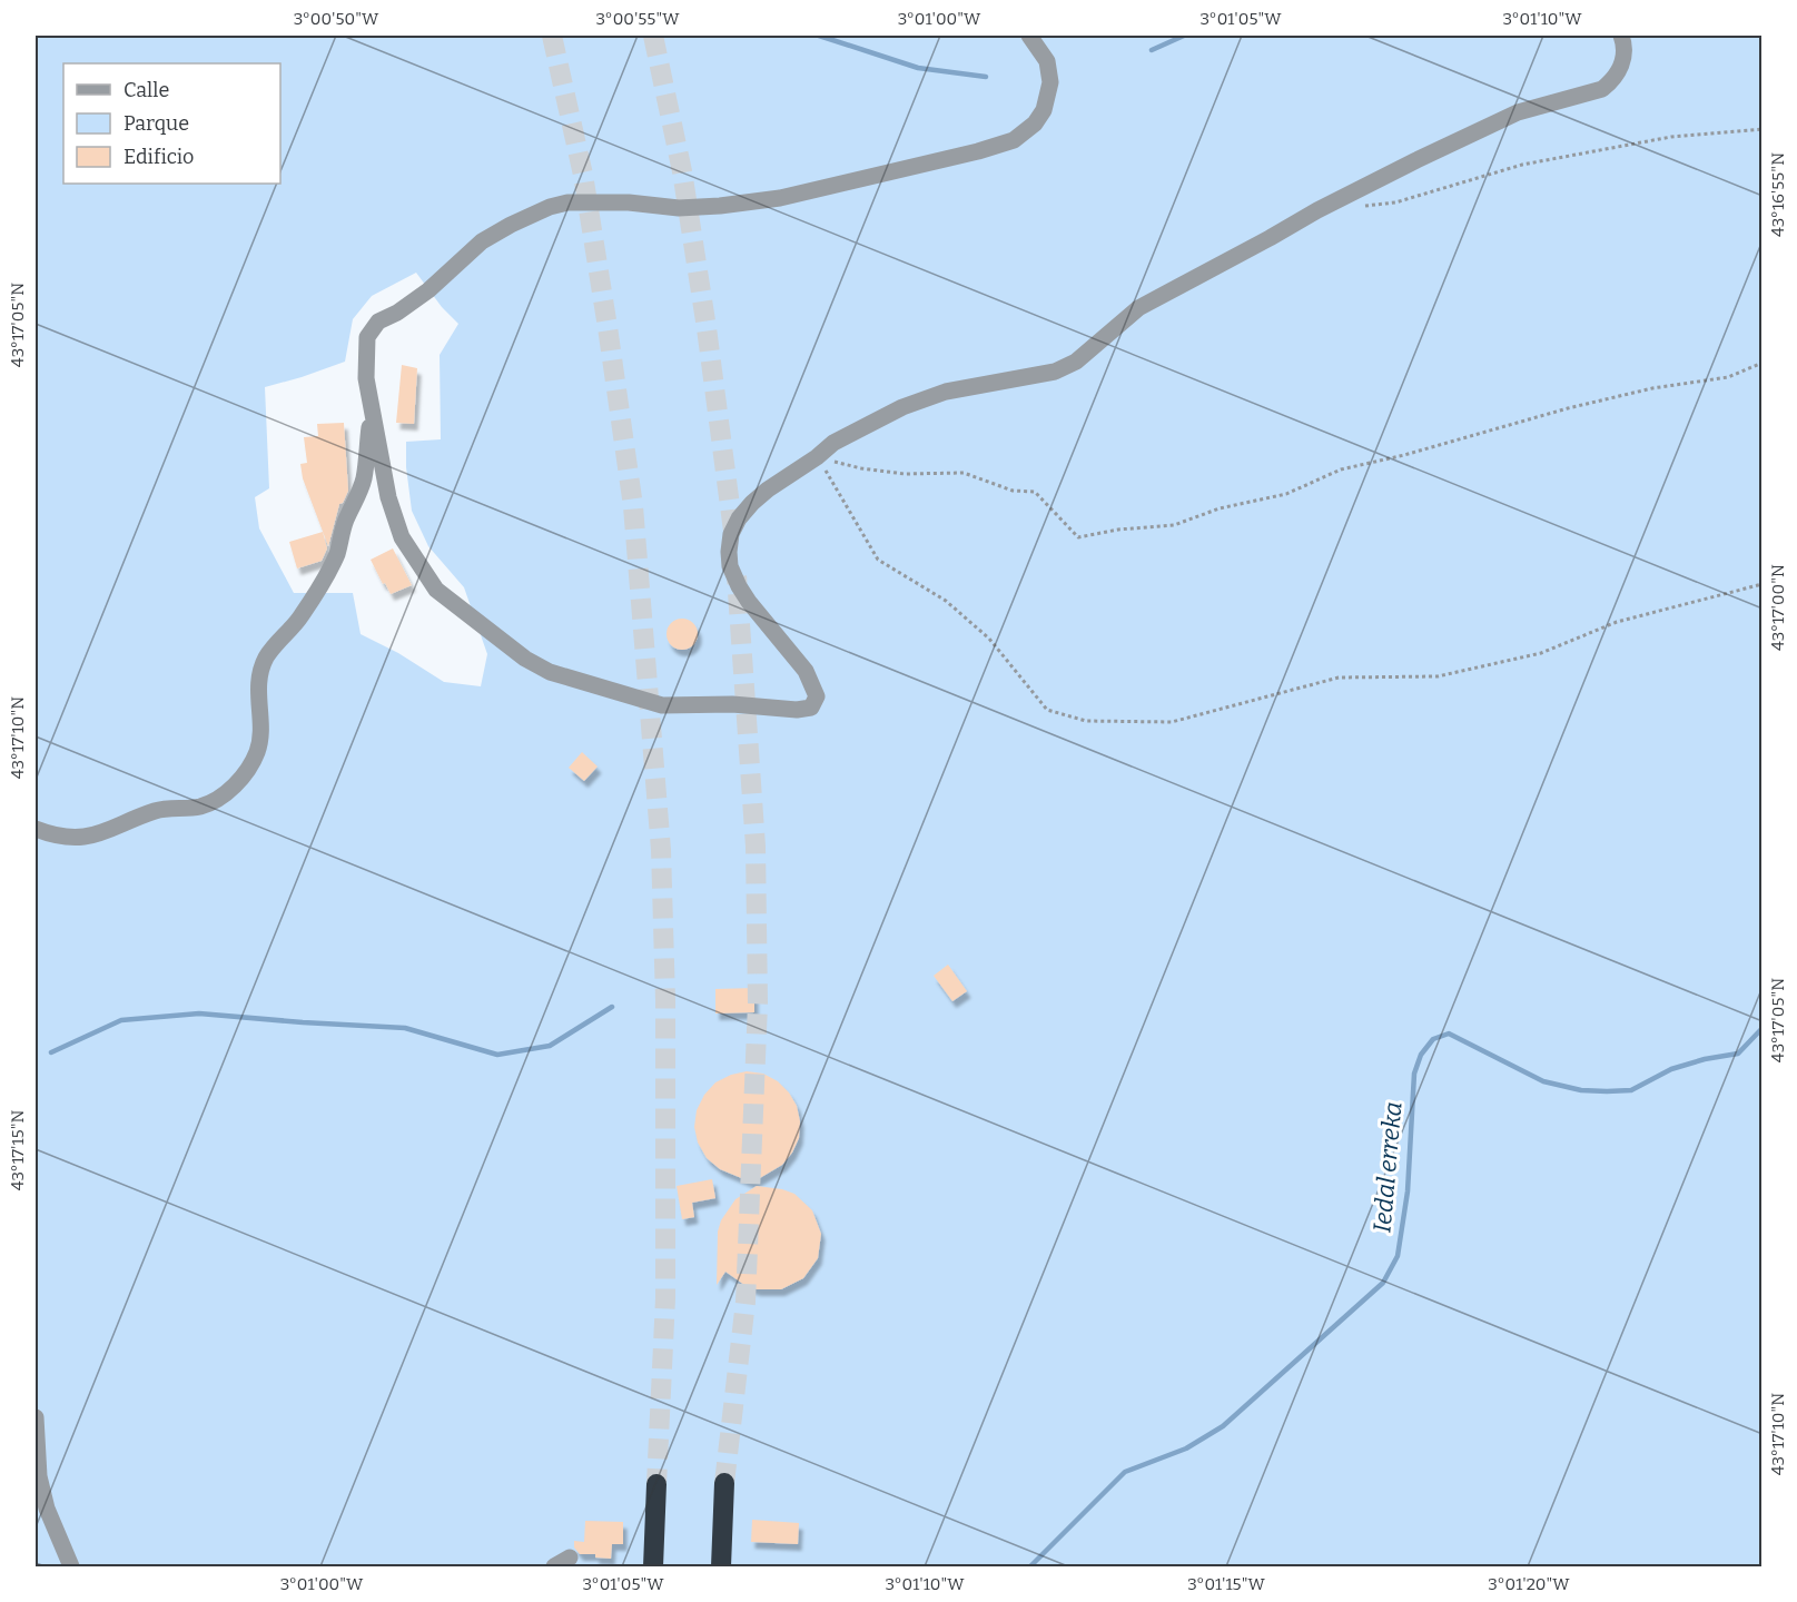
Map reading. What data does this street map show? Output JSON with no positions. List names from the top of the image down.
{
  "water": ["Iedal erreka"],
  "legend": ["Calle", "Parque", "Edificio"],
  "coordinates": [
    "3°00'50\"W",
    "3°00'55\"W",
    "3°01'00\"W",
    "3°01'05\"W",
    "3°01'10\"W",
    "43°16'55\"N",
    "43°17'05\"N",
    "43°17'00\"N",
    "43°17'10\"N",
    "43°17'15\"N",
    "3°01'15\"W",
    "3°01'20\"W"
  ]
}
